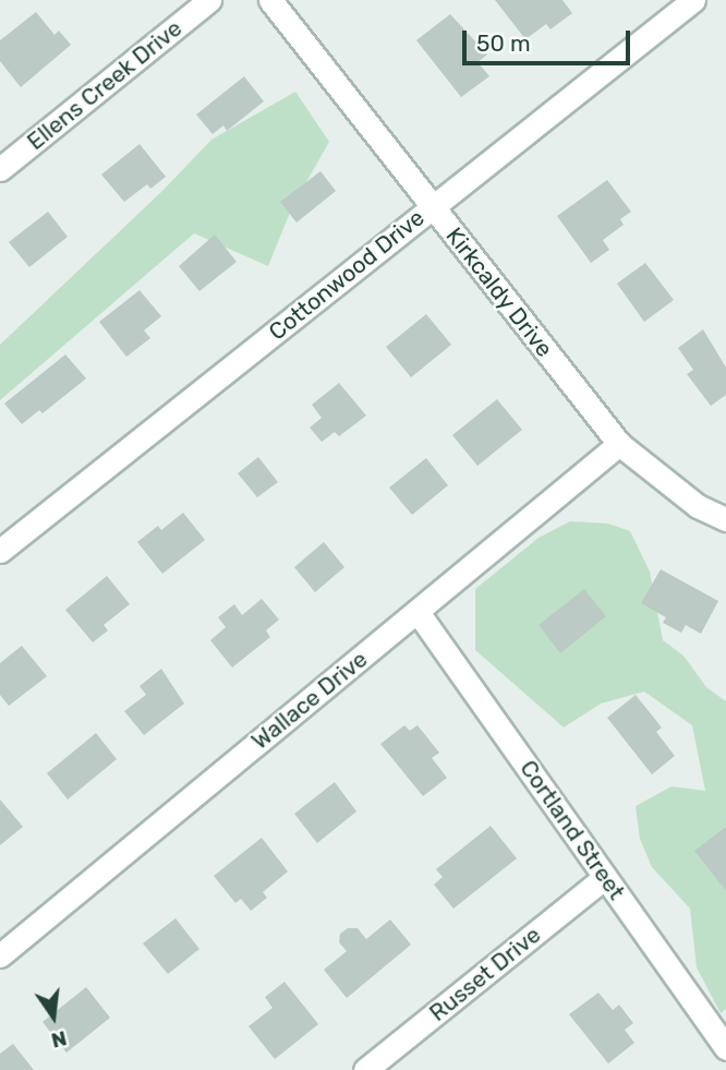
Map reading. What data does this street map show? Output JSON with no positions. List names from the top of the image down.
{
  "streets": {
    "street": [
      "Ellens Creek Drive",
      "Cottonwood Drive",
      "Kirkcaldy Drive",
      "Wallace Drive",
      "Cortland Street",
      "Russet Drive"
    ]
  },
  "crossings": [
    ["Cottonwood Drive", "Kirkcaldy Drive"],
    ["Kirkcaldy Drive", "Wallace Drive"],
    ["Wallace Drive", "Cortland Street"],
    ["Cortland Street", "Russet Drive"]
  ],
  "scale_bar": "50 m",
  "north": "bottom"
}
